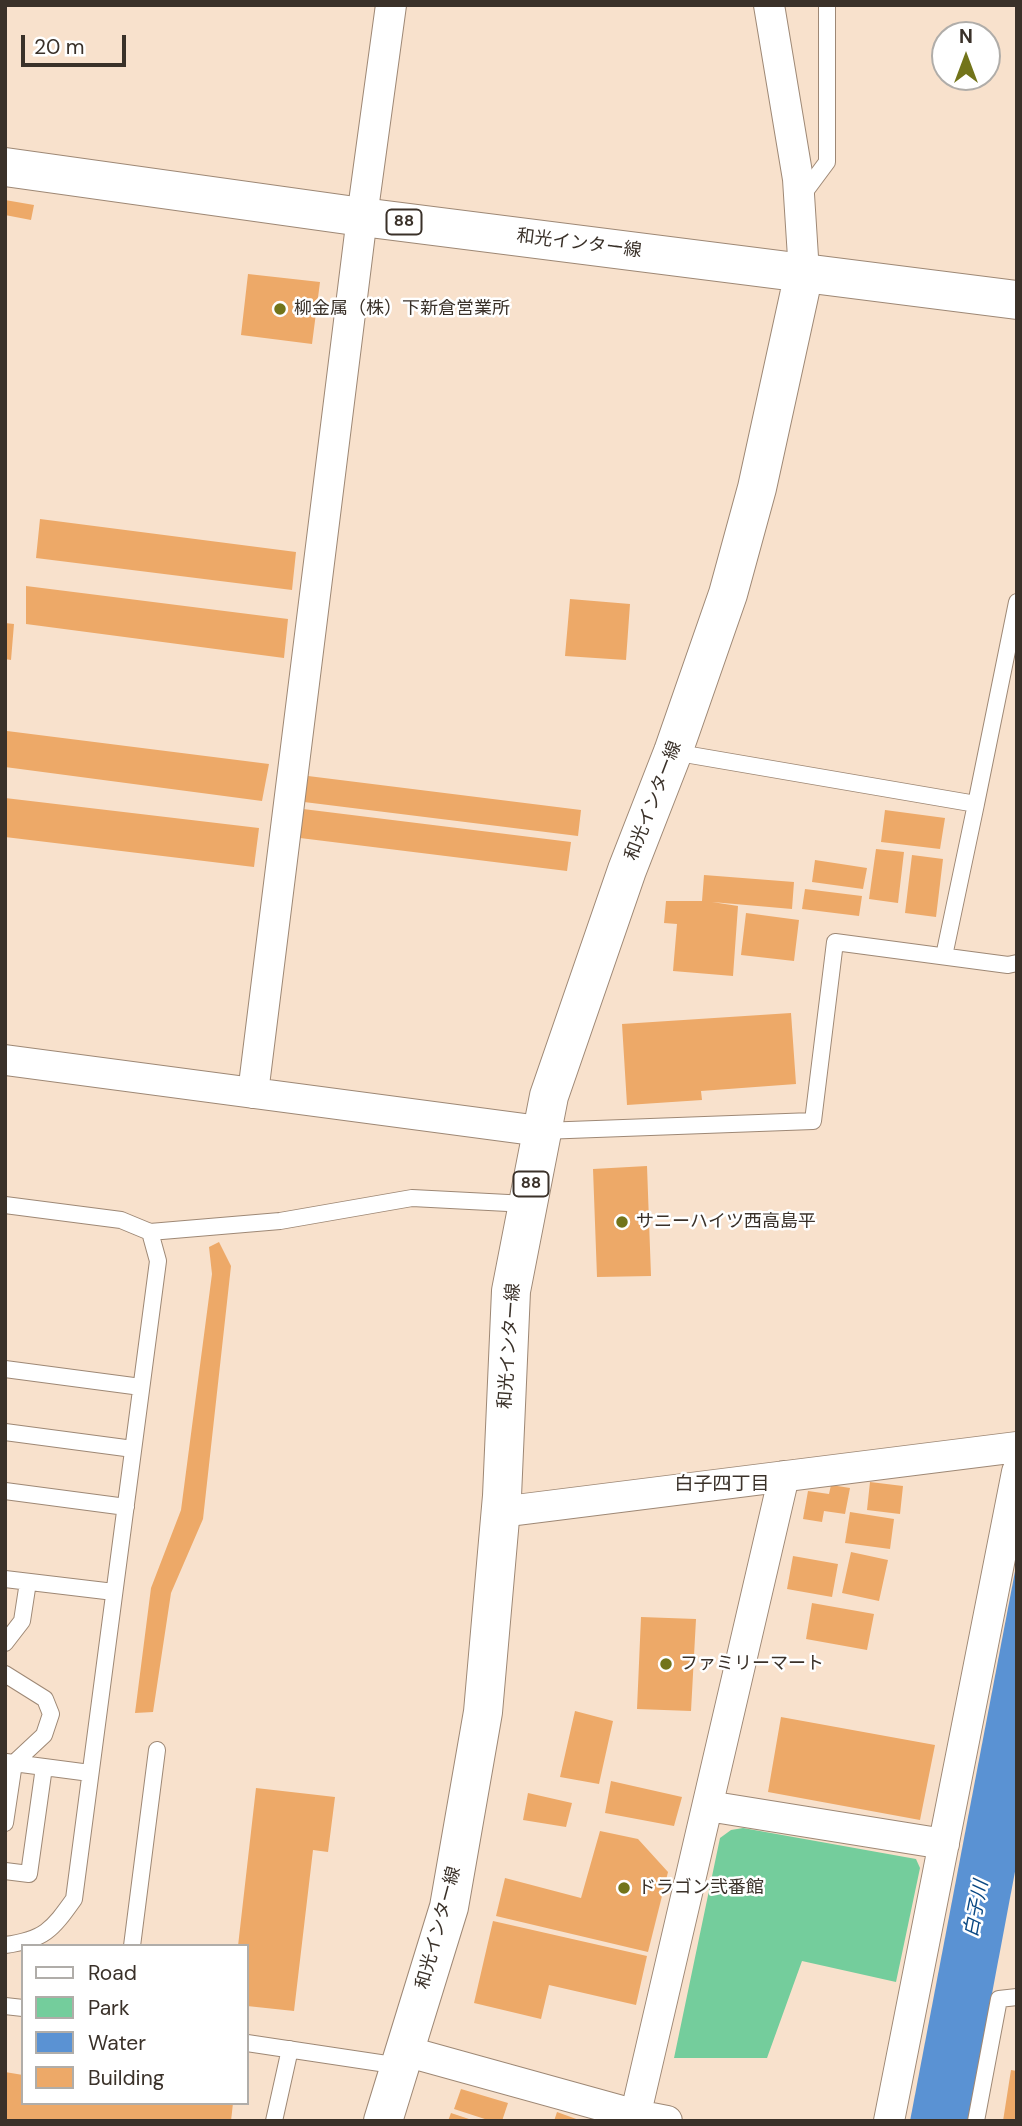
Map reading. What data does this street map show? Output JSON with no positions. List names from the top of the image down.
{
  "streets": {
    "main road": ["88", "和光インター線"]
  },
  "districts": ["白子四丁目"],
  "water": ["白子川"],
  "places": [
    "柳金属（株）下新倉営業所",
    "サニーハイツ西高島平",
    "ファミリーマート",
    "ドラゴン弐番館"
  ],
  "legend": [
    "Road",
    "Park",
    "Water",
    "Building"
  ],
  "scale_bar": "20 m",
  "north": "top"
}
